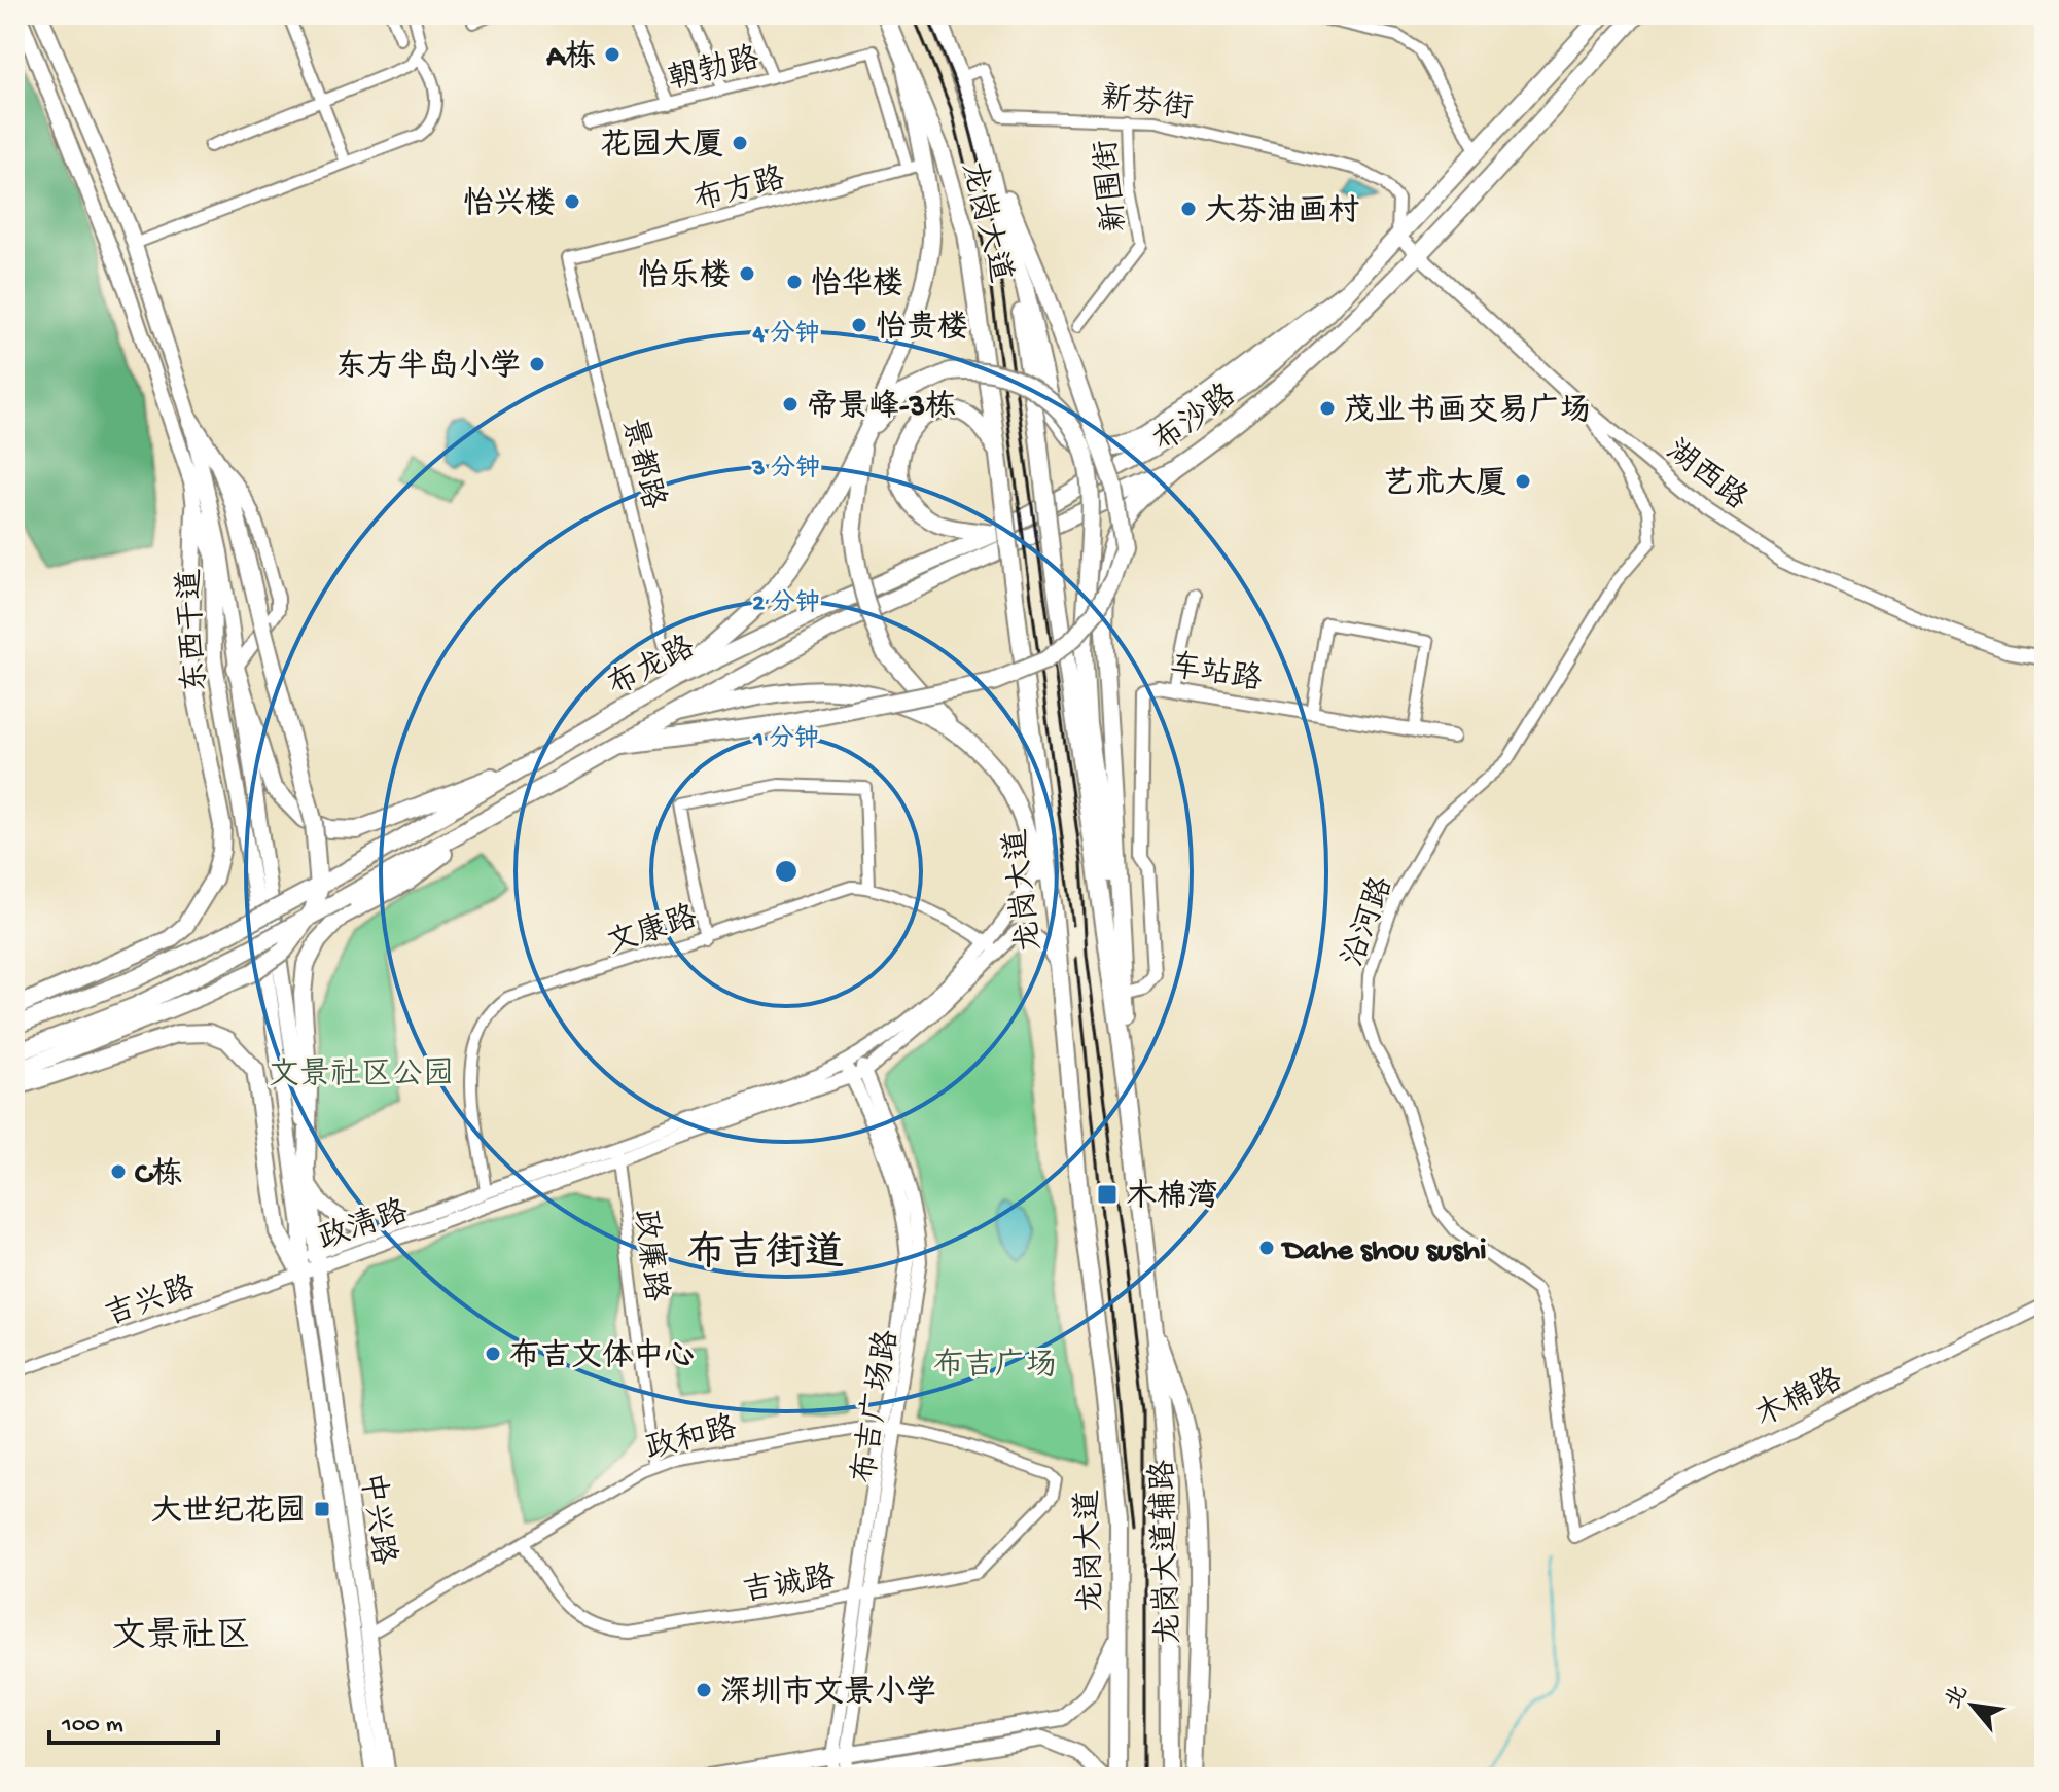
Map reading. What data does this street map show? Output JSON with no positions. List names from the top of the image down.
{
  "streets": {
    "main road": [
      "龙岗大道",
      "布沙路",
      "东西干道",
      "布龙路",
      "中兴路",
      "龙岗大道辅路"
    ],
    "street": [
      "朝勃路",
      "新芬街",
      "新围街",
      "布方路",
      "景都路",
      "湖西路",
      "车站路",
      "沿河路",
      "文康路",
      "政清路",
      "政廉路",
      "吉兴路",
      "木棉路",
      "布吉广场路",
      "政和路",
      "吉诚路"
    ]
  },
  "crossings": [
    ["朝勃路", "布方路"],
    ["新芬街", "新围街"],
    ["新芬街", "龙岗大道"],
    ["新芬街", "布沙路"],
    ["新芬街", "湖西路"],
    ["布方路", "景都路"],
    ["龙岗大道", "政清路"],
    ["龙岗大道", "龙岗大道辅路"],
    ["布沙路", "湖西路"],
    ["布沙路", "布龙路"],
    ["景都路", "布龙路"],
    ["湖西路", "沿河路"],
    ["东西干道", "政清路"],
    ["东西干道", "吉兴路"],
    ["东西干道", "中兴路"],
    ["沿河路", "木棉路"],
    ["文康路", "政清路"],
    ["政清路", "政廉路"],
    ["政清路", "吉兴路"],
    ["政清路", "布吉广场路"],
    ["政清路", "中兴路"],
    ["政廉路", "政和路"],
    ["吉兴路", "中兴路"],
    ["布吉广场路", "政和路"],
    ["布吉广场路", "吉诚路"],
    ["政和路", "中兴路"],
    ["政和路", "吉诚路"]
  ],
  "districts": ["布吉街道", "文景社区"],
  "parks": ["文景社区公园", "布吉广场"],
  "places": {
    "other": [
      "A栋",
      "花园大厦",
      "怡兴楼",
      "大芬油画村",
      "怡乐楼",
      "怡华楼",
      "怡贵楼",
      "东方半岛小学",
      "帝景峰-3栋",
      "茂业书画交易广场",
      "艺术大厦",
      "C栋",
      "Dahe shou sushi",
      "布吉文体中心",
      "深圳市文景小学"
    ],
    "transit": ["木棉湾", "大世纪花园"]
  },
  "scale_bar": "100 m",
  "north": "top left",
  "rings": [
    "4 分钟",
    "3 分钟",
    "2 分钟",
    "1 分钟"
  ]
}
